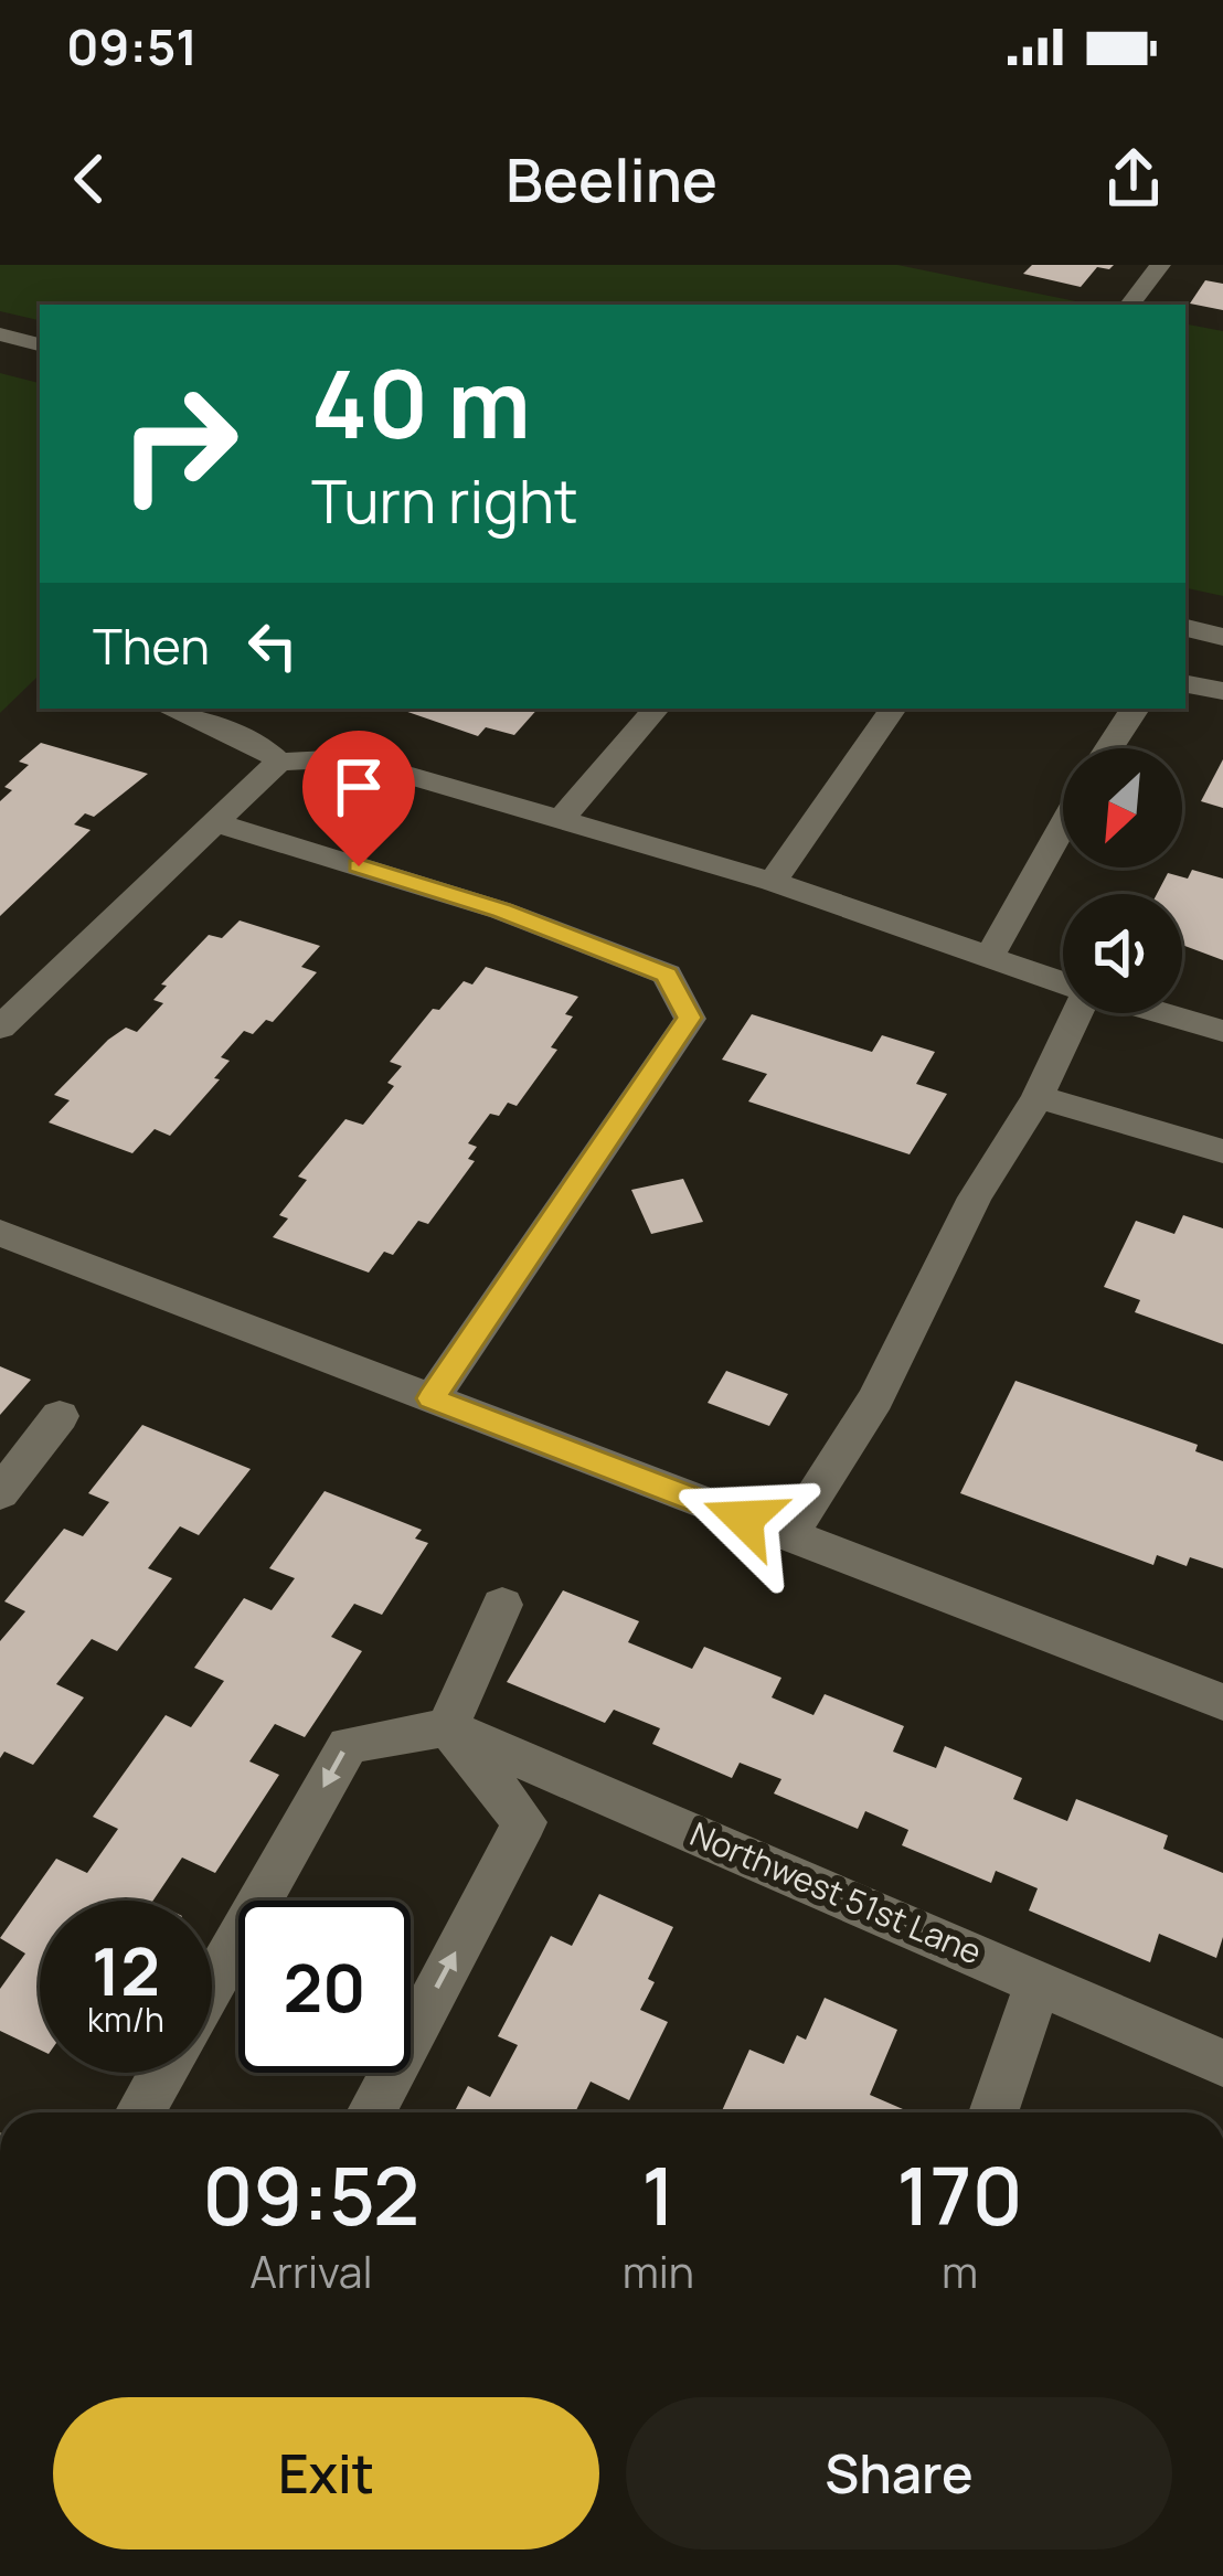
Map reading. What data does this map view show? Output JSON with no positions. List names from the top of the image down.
{
  "streets": {
    "street": ["Northwest 51st Lane"]
  },
  "north": "bottom left",
  "page": {
    "status": "09:51",
    "header": "Beeline",
    "turn": ["40 m", "Turn right"],
    "then": "Then",
    "speed": "12 km/h",
    "limit": "20",
    "eta": [
      "09:52",
      "Arrival",
      "1",
      "min",
      "170",
      "m"
    ],
    "buttons": ["Exit", "Share"]
  }
}
